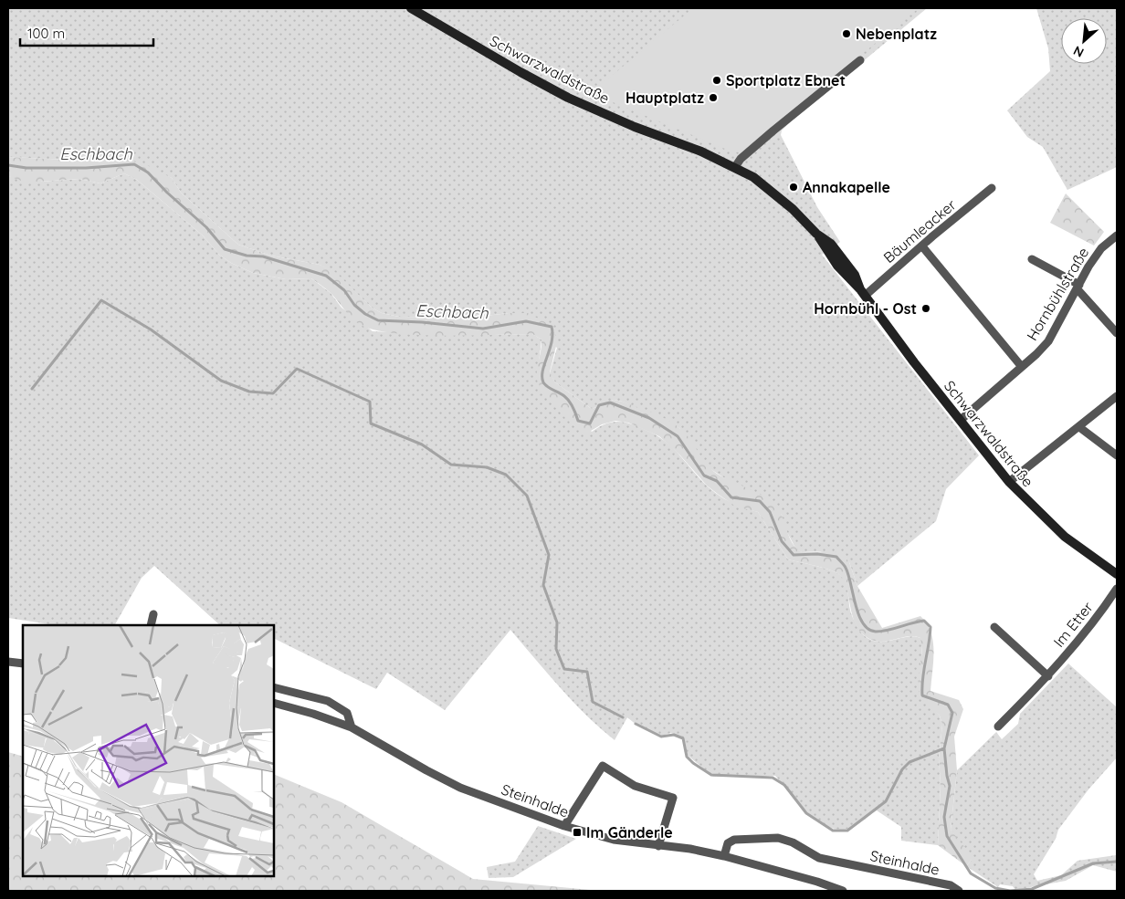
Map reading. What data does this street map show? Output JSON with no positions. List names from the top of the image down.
{
  "streets": {
    "main road": ["Schwarzwaldstraße"],
    "street": [
      "Bäumleacker",
      "Hornbühlstraße",
      "Im Etter",
      "Steinhalde"
    ]
  },
  "crossings": [
    ["Schwarzwaldstraße", "Bäumleacker"],
    ["Schwarzwaldstraße", "Hornbühlstraße"]
  ],
  "water": ["Eschbach"],
  "places": {
    "other": [
      "Nebenplatz",
      "Sportplatz Ebnet",
      "Hauptplatz",
      "Annakapelle",
      "Hornbühl - Ost"
    ],
    "transit": ["Im Gänderle"]
  },
  "scale_bar": "100 m",
  "north": "bottom left"
}
